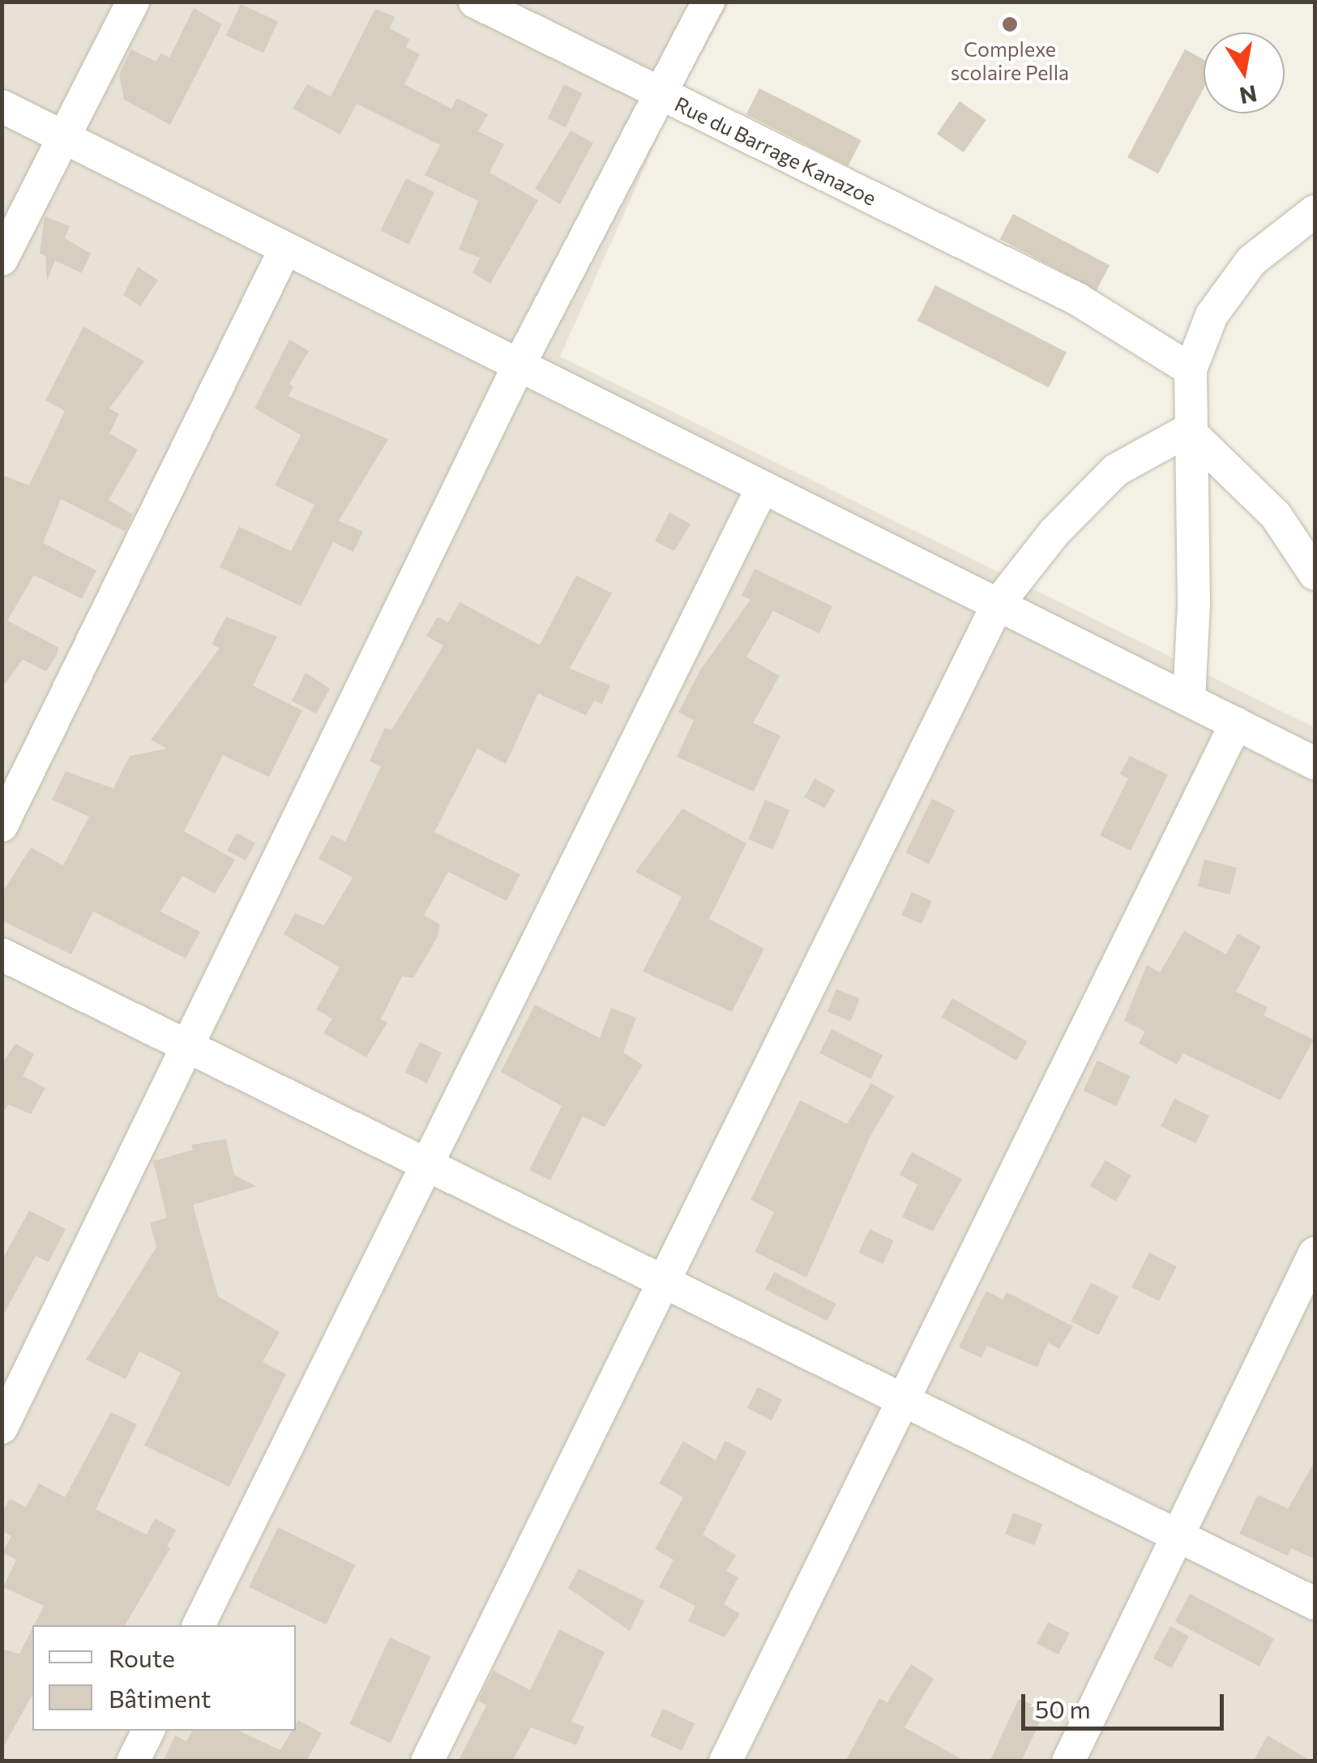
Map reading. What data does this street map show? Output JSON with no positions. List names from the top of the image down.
{
  "streets": {
    "street": ["Rue du Barrage Kanazoe"]
  },
  "places": ["Complexe scolaire Pella"],
  "legend": ["Route", "Bâtiment"],
  "scale_bar": "50 m",
  "north": "bottom"
}
